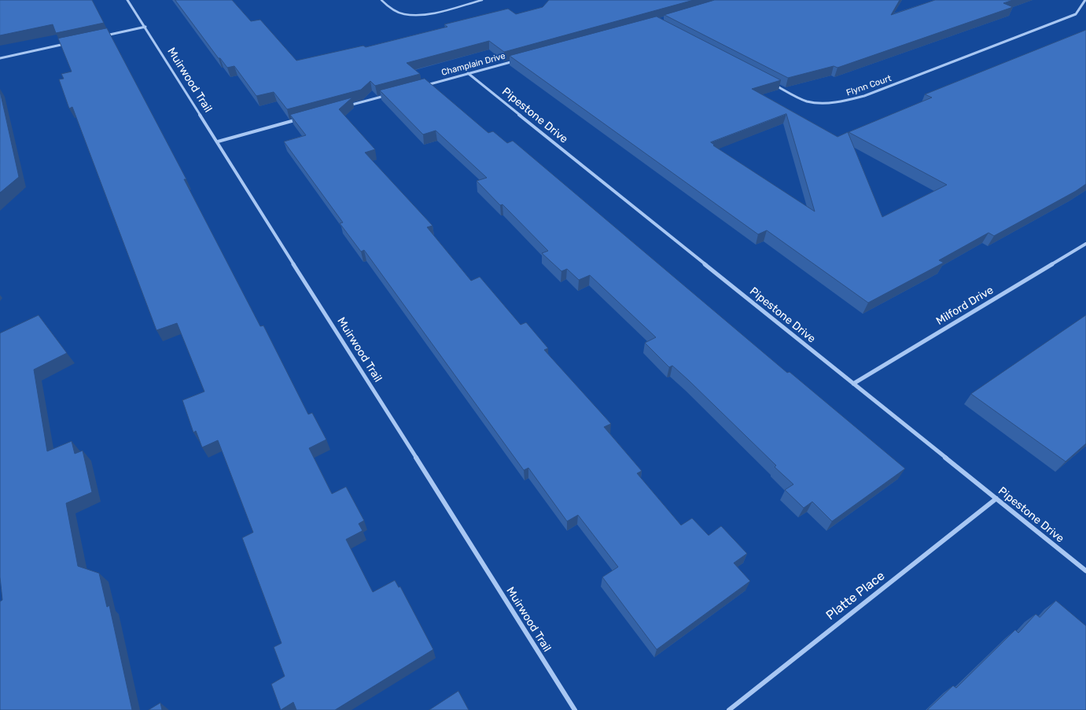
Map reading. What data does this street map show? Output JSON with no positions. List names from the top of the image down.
{
  "streets": {
    "street": [
      "Champlain Drive",
      "Muirwood Trail",
      "Flynn Court",
      "Pipestone Drive",
      "Milford Drive",
      "Platte Place"
    ]
  },
  "crossings": [
    ["Champlain Drive", "Pipestone Drive"],
    ["Pipestone Drive", "Milford Drive"],
    ["Pipestone Drive", "Platte Place"]
  ]
}
